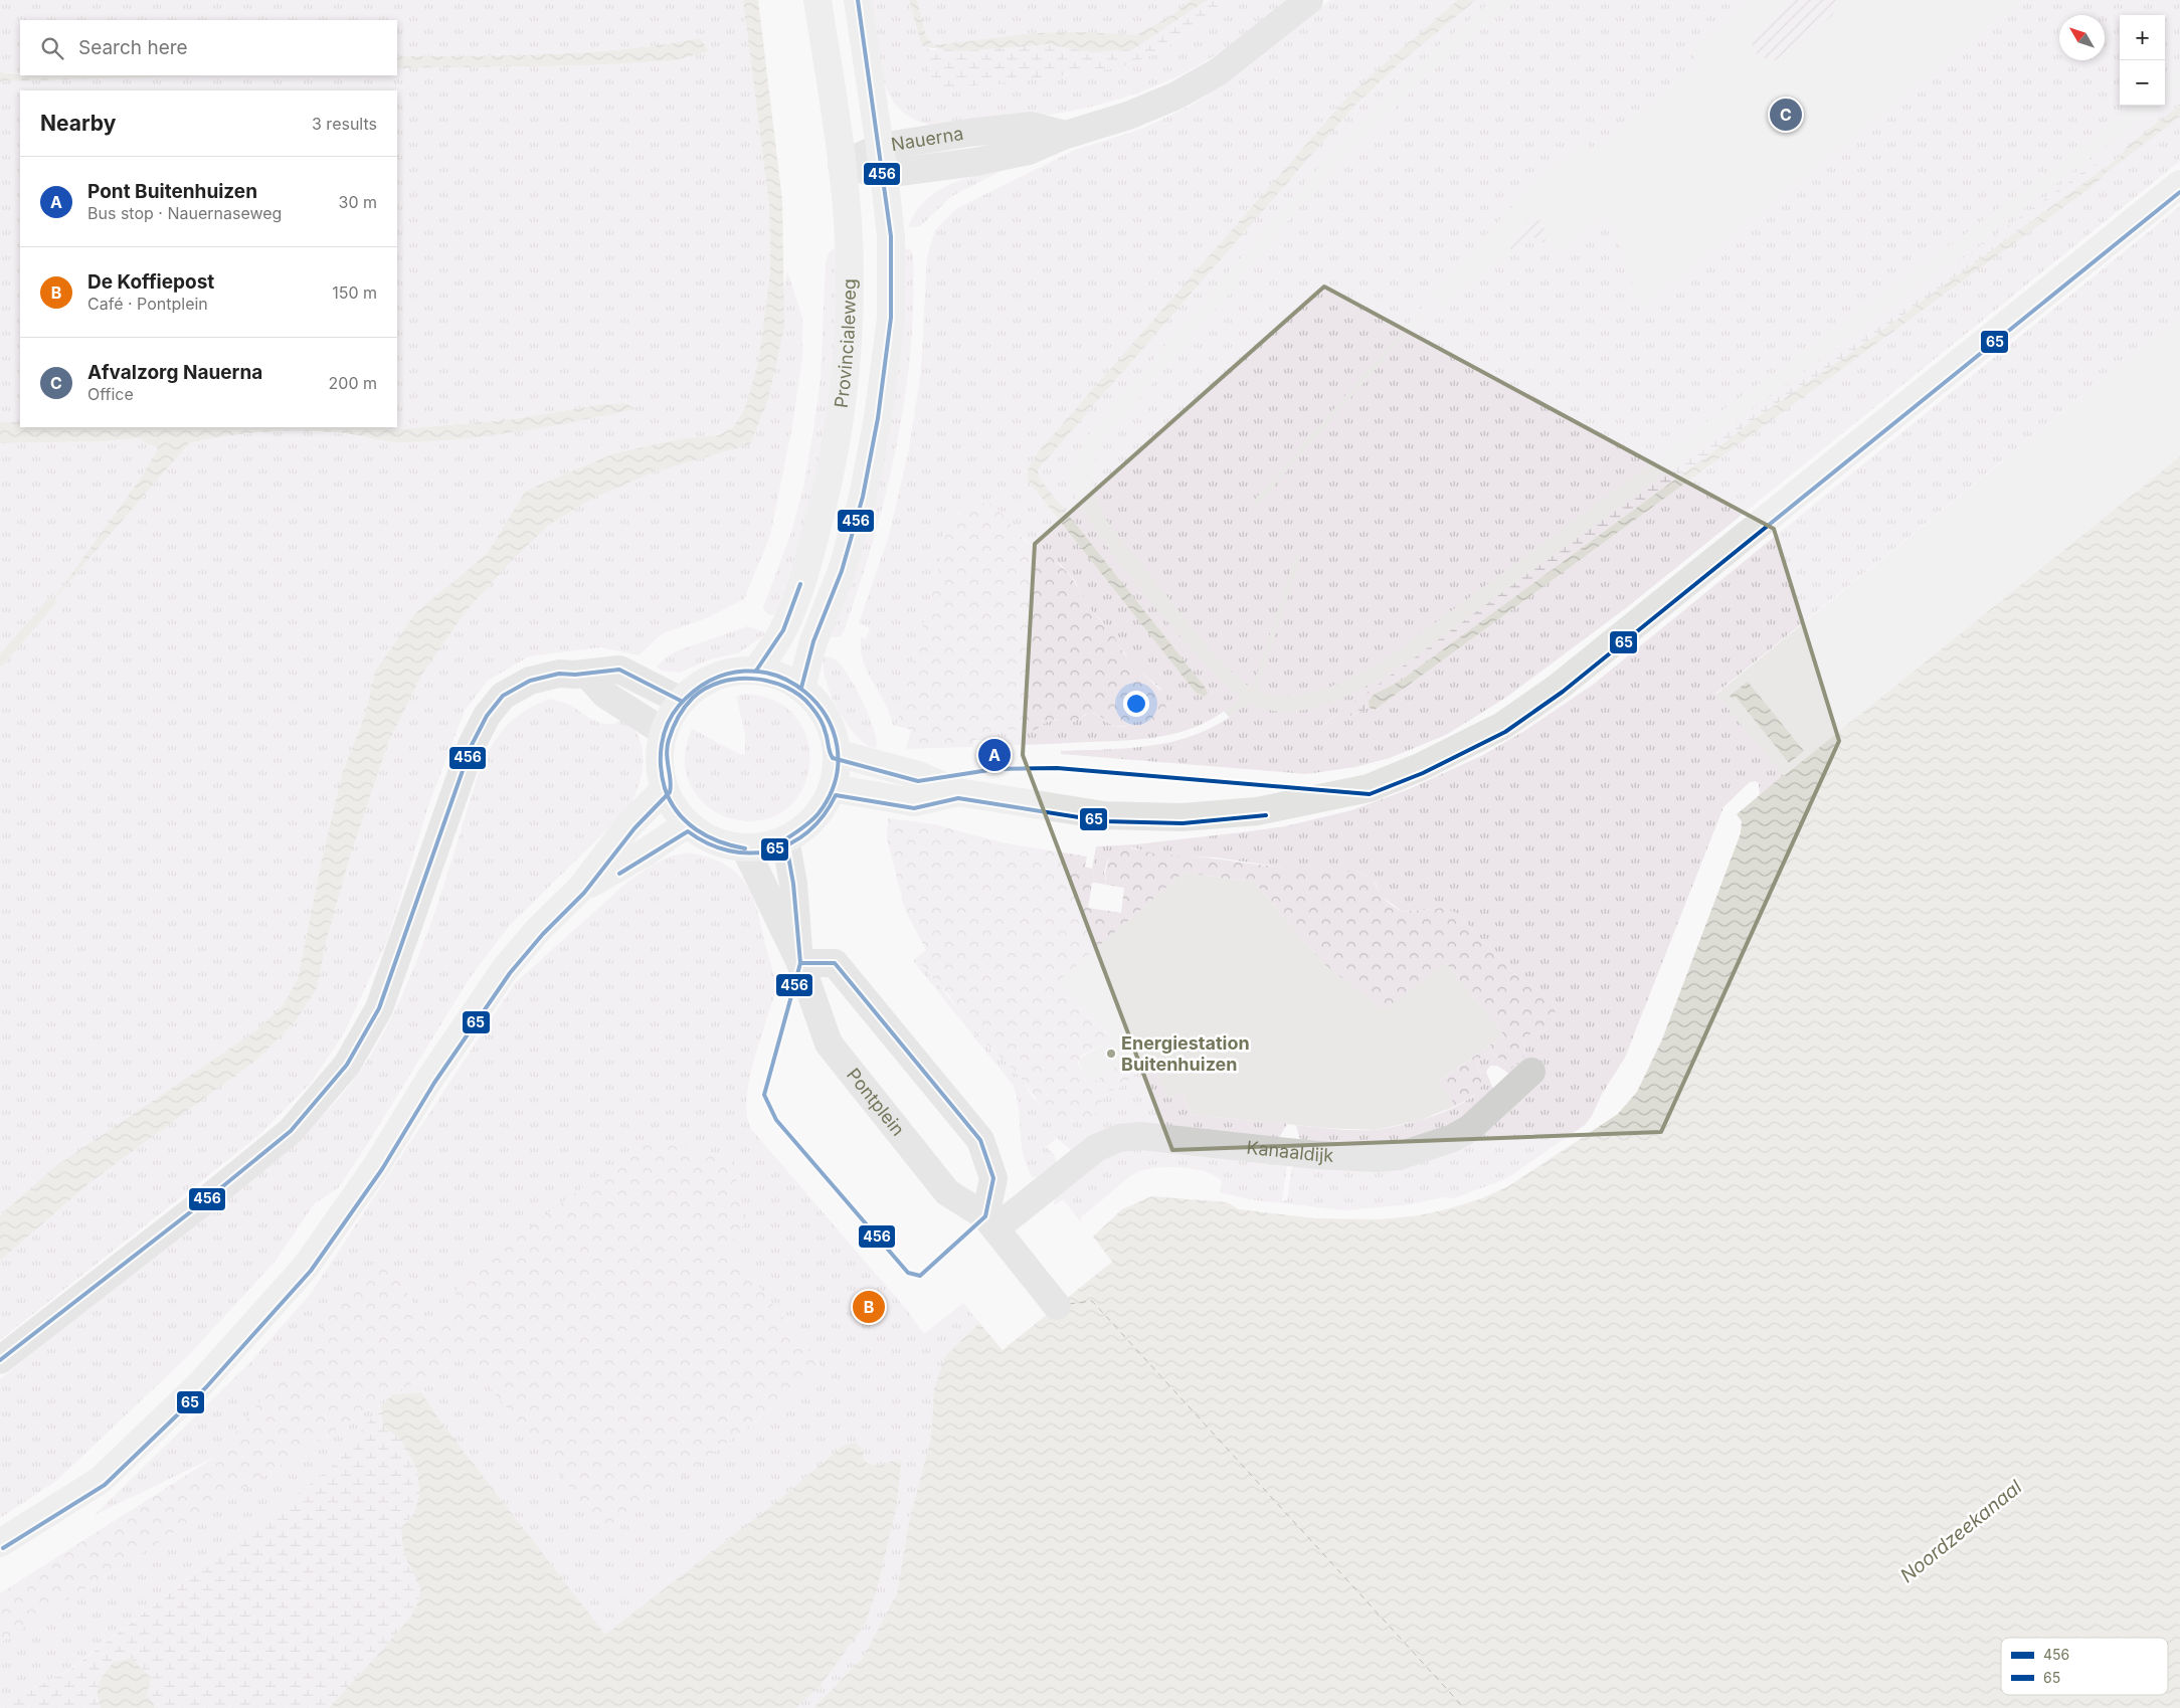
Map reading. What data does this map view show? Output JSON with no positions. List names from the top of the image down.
{
  "streets": {
    "main road": ["Provincialeweg"],
    "street": ["Nauerna", "Pontplein", "Kanaaldijk"]
  },
  "crossings": [
    ["Nauerna", "Provincialeweg"],
    ["Provincialeweg", "Pontplein"],
    ["Pontplein", "Kanaaldijk"]
  ],
  "water": ["Noordzeekanaal"],
  "places": ["Energiestation Buitenhuizen"],
  "lines": ["transit line 456", "transit line 65"],
  "legend": ["456", "65"],
  "north": "top left",
  "page": {
    "map_buttons": ["+", "−"],
    "search": "Search here",
    "heading": ["Nearby", "3 results"],
    "pins": ["C", "A", "B"],
    "list": [
      {
        "mark": "A",
        "name": "Pont Buitenhuizen",
        "note": "Bus stop · Nauernaseweg",
        "value": "30 m"
      },
      {
        "mark": "B",
        "name": "De Koffiepost",
        "note": "Café · Pontplein",
        "value": "150 m"
      },
      {
        "mark": "C",
        "name": "Afvalzorg Nauerna",
        "note": "Office",
        "value": "200 m"
      }
    ]
  }
}
